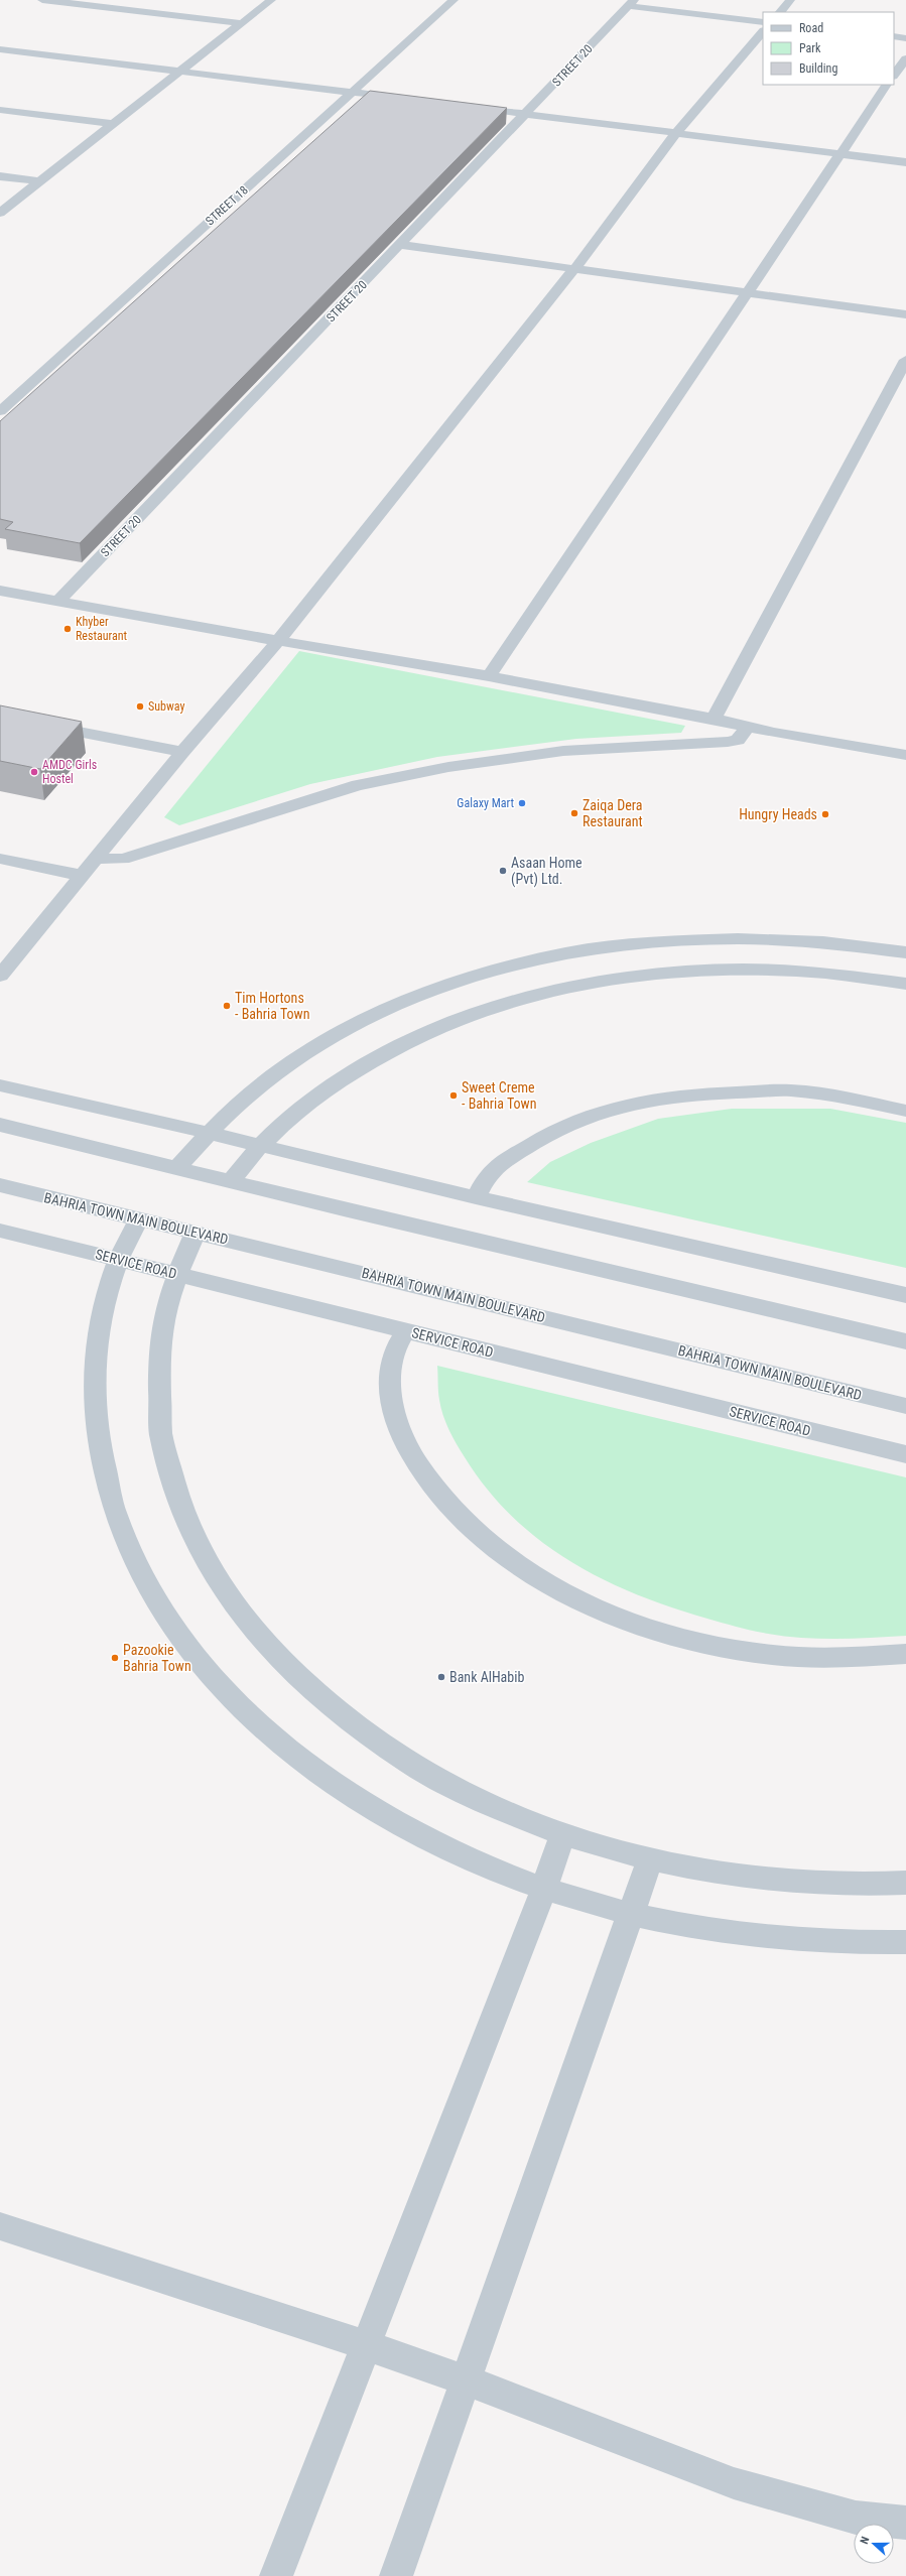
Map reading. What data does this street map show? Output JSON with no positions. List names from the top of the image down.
{
  "streets": {
    "street": [
      "STREET 20",
      "STREET 18",
      "BAHRIA TOWN MAIN BOULEVARD",
      "SERVICE ROAD"
    ]
  },
  "places": [
    "Khyber Restaurant",
    "Subway",
    "AMDC Girls Hostel",
    "Galaxy Mart",
    "Zaiqa Dera Restaurant",
    "Hungry Heads",
    "Asaan Home (Pvt) Ltd.",
    "Tim Hortons - Bahria Town",
    "Sweet Creme - Bahria Town",
    "Pazookie Bahria Town",
    "Bank AlHabib"
  ],
  "legend": ["Road", "Park", "Building"],
  "north": "left"
}
